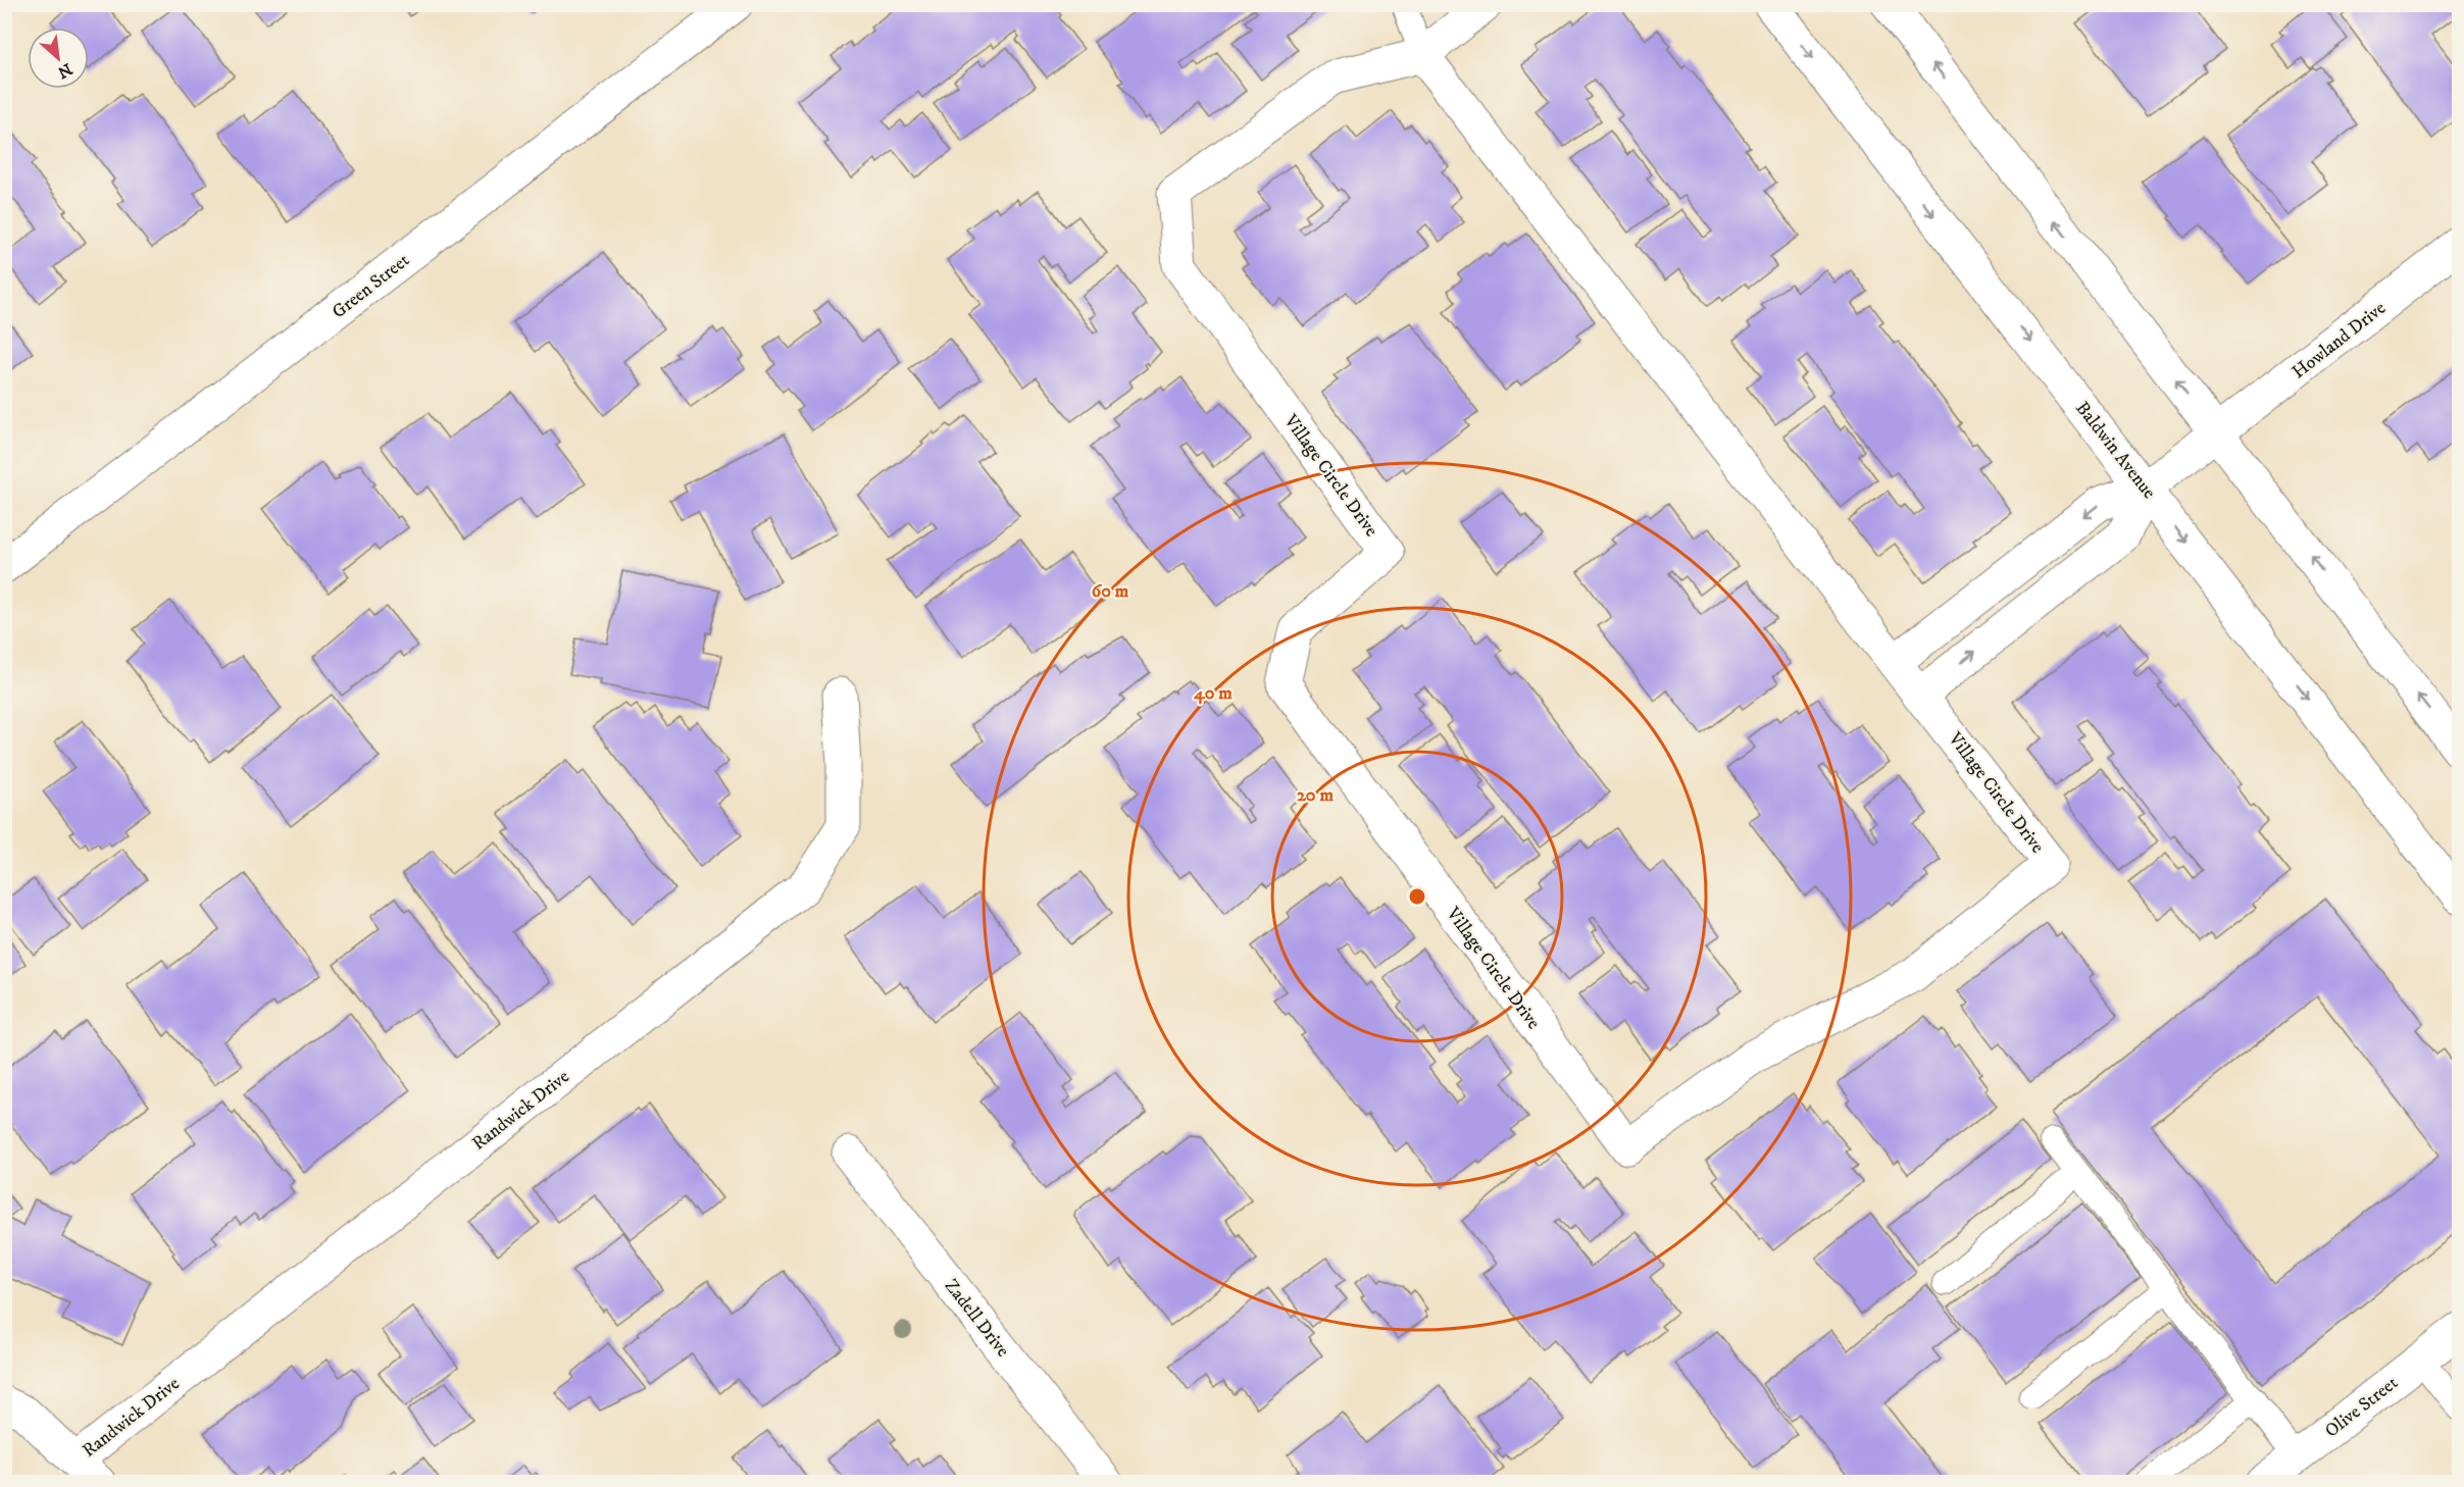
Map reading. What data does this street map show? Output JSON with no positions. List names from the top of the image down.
{
  "streets": {
    "street": [
      "Green Street",
      "Howland Drive",
      "Baldwin Avenue",
      "Village Circle Drive",
      "Randwick Drive",
      "Zadell Drive",
      "Olive Street"
    ]
  },
  "north": "bottom right",
  "rings": ["60 m", "40 m", "20 m"]
}
